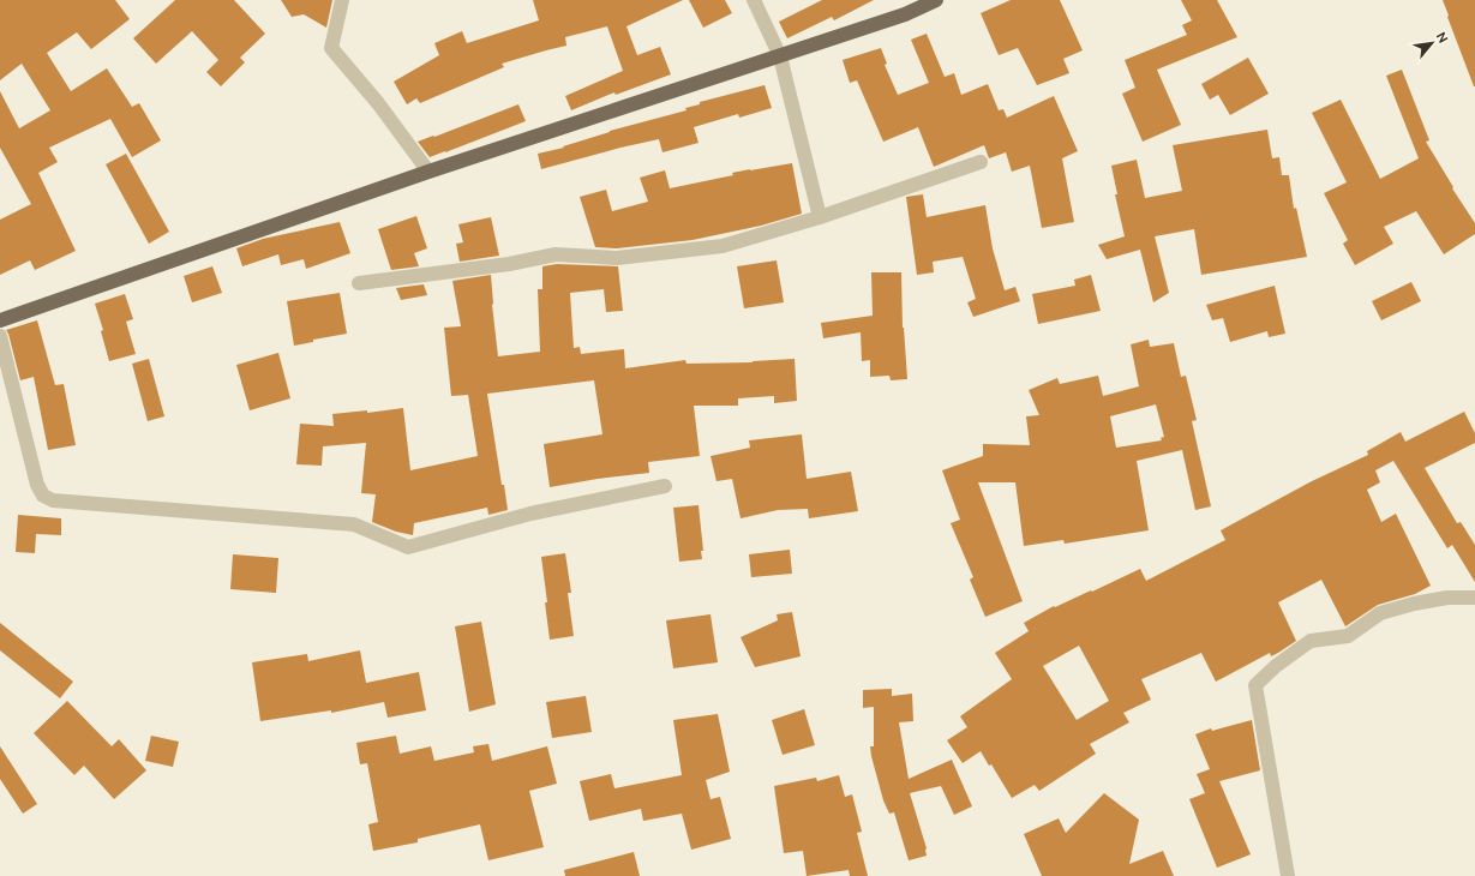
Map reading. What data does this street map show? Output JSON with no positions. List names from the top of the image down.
{
  "north": "top right"
}
